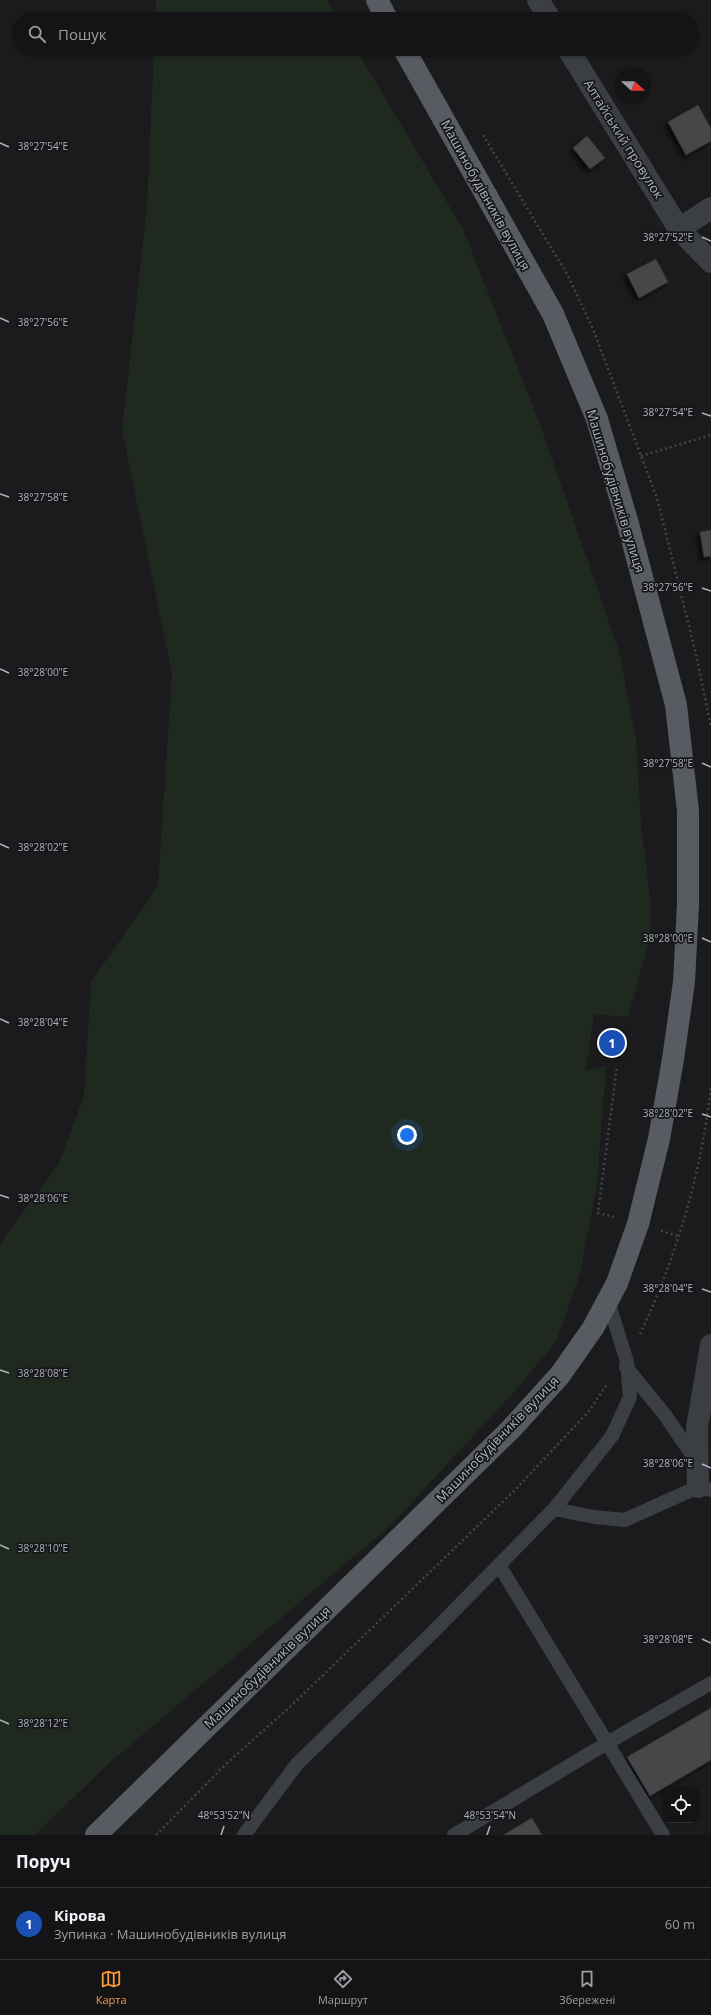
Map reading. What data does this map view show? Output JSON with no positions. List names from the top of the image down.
{
  "streets": {
    "main road": ["Машинобудівників вулиця"],
    "street": ["Алтайський провулок"]
  },
  "north": "right",
  "page": {
    "search": "Пошук",
    "pins": "1",
    "heading": "Поруч",
    "list": [
      {
        "mark": "1",
        "name": "Кірова",
        "note": "Зупинка · Машинобудівників вулиця",
        "value": "60 m"
      }
    ],
    "nav": ["Карта", "Маршрут", "Збережені"]
  },
  "coordinates": [
    "38°27'54\"E",
    "38°27'52\"E",
    "38°27'56\"E",
    "38°27'58\"E",
    "38°28'00\"E",
    "38°28'02\"E",
    "38°28'04\"E",
    "38°28'06\"E",
    "38°28'08\"E",
    "38°28'10\"E",
    "38°28'12\"E",
    "48°53'52\"N",
    "48°53'54\"N"
  ]
}
